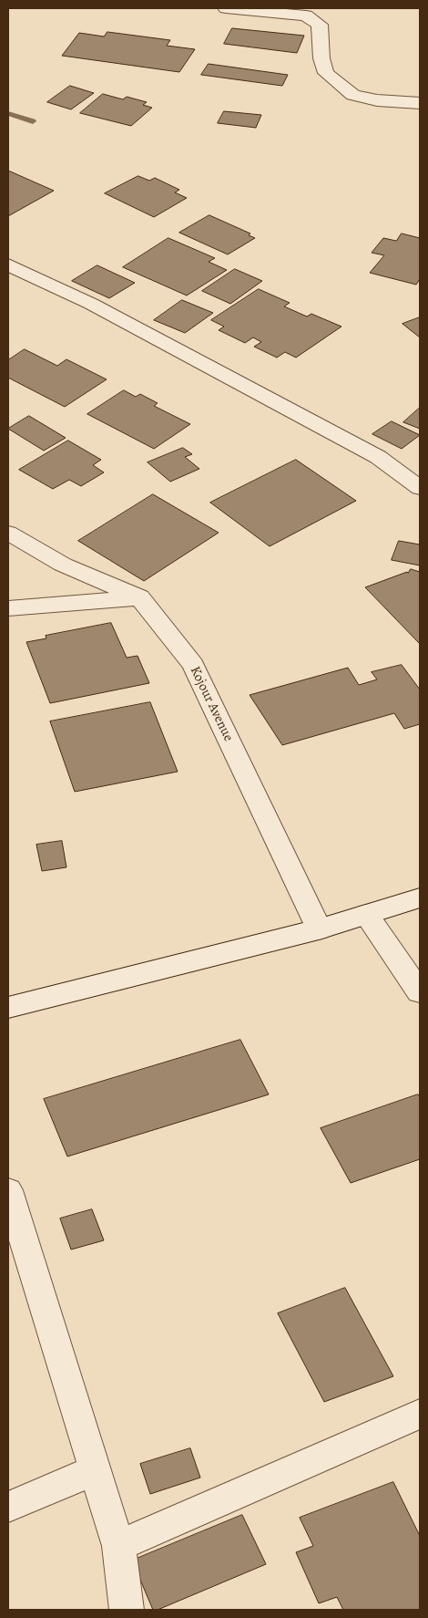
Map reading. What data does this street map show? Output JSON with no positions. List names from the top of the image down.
{
  "streets": {
    "street": ["Kojour Avenue"]
  }
}
